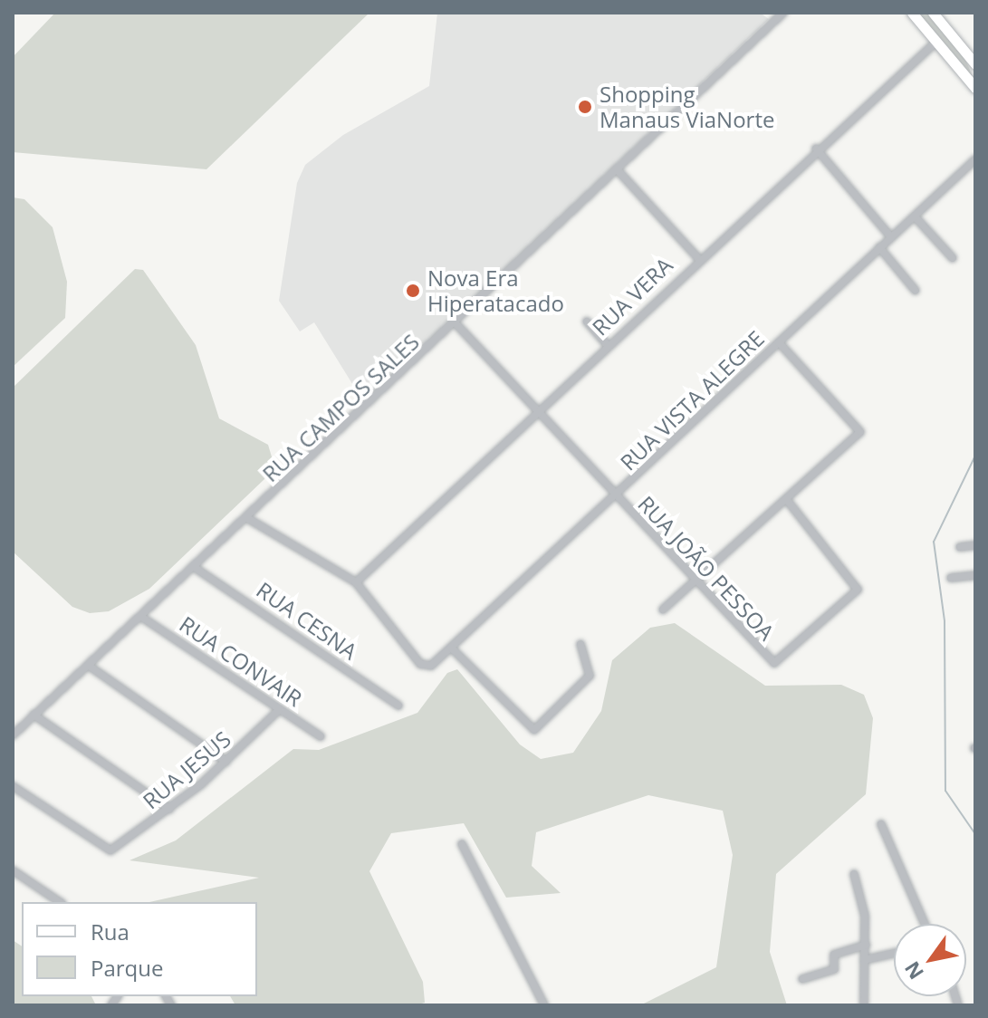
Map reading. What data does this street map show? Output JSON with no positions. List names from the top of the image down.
{
  "streets": {
    "street": [
      "RUA VERA",
      "RUA VISTA ALEGRE",
      "RUA CAMPOS SALES",
      "RUA JOÃO PESSOA",
      "RUA CESNA",
      "RUA CONVAIR",
      "RUA JESUS"
    ]
  },
  "crossings": [
    ["RUA VERA", "RUA VISTA ALEGRE"],
    ["RUA VERA", "RUA JOÃO PESSOA"],
    ["RUA VISTA ALEGRE", "RUA JOÃO PESSOA"],
    ["RUA CAMPOS SALES", "RUA JOÃO PESSOA"],
    ["RUA CAMPOS SALES", "RUA CESNA"],
    ["RUA CAMPOS SALES", "RUA CONVAIR"],
    ["RUA CONVAIR", "RUA JESUS"]
  ],
  "places": ["Shopping Manaus ViaNorte", "Nova Era Hiperatacado"],
  "legend": ["Rua", "Parque"],
  "north": "bottom left"
}
